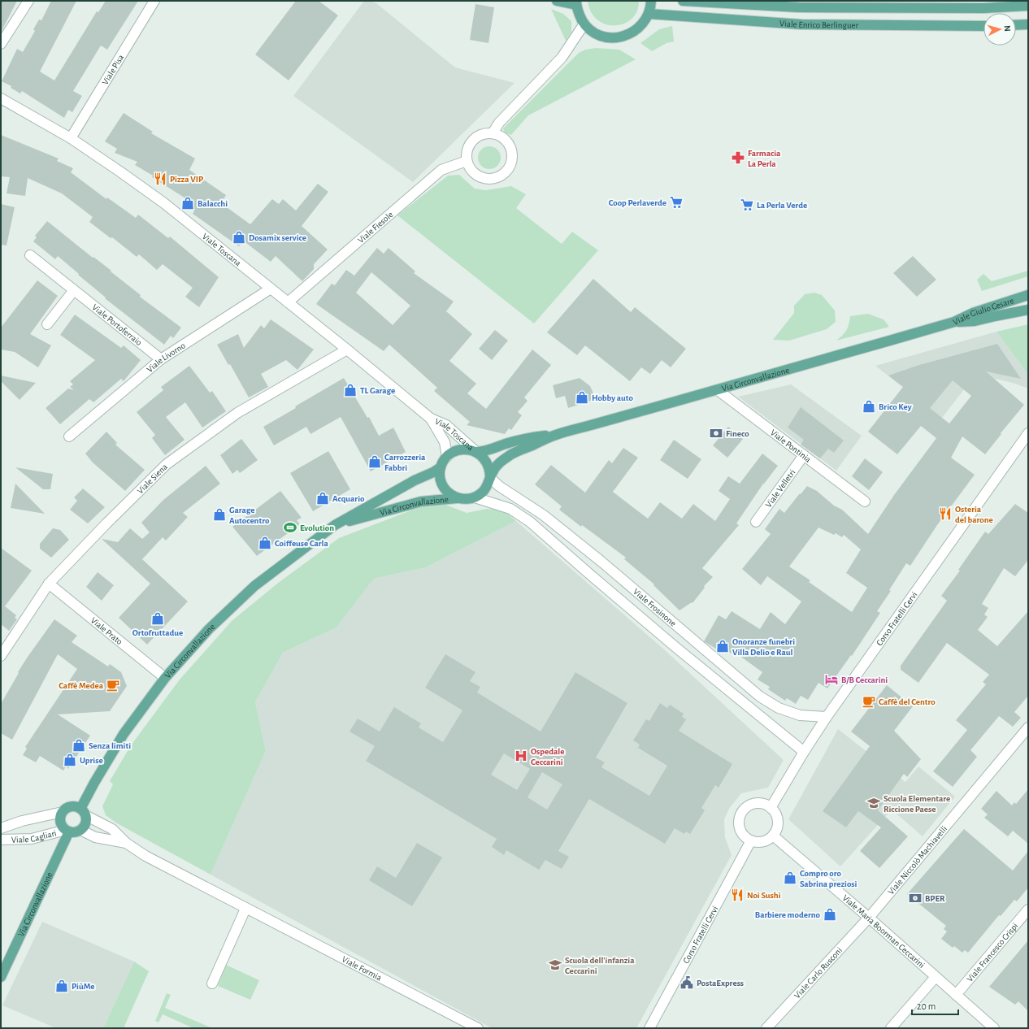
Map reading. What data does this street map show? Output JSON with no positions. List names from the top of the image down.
{
  "streets": {
    "main road": ["Viale Enrico Berlinguer", "Viale Giulio Cesare", "Via Circonvallazione"],
    "street": [
      "Viale Pisa",
      "Viale Fiesole",
      "Viale Toscana",
      "Viale Portoferraio",
      "Viale Livorno",
      "Viale Pontinia",
      "Viale Siena",
      "Viale Velletri",
      "Viale Frosinone",
      "Corso Fratelli Cervi",
      "Viale Prato",
      "Viale Cagliari",
      "Viale Niccolò Machiavelli",
      "Viale Maria Boorman Ceccarini",
      "Viale Francesco Crispi",
      "Viale Formia",
      "Viale Carlo Rusconi"
    ]
  },
  "crossings": [
    ["Viale Pisa", "Viale Toscana"],
    ["Viale Fiesole", "Viale Toscana"],
    ["Viale Toscana", "Viale Livorno"],
    ["Viale Toscana", "Via Circonvallazione"],
    ["Viale Toscana", "Viale Siena"],
    ["Viale Toscana", "Viale Frosinone"],
    ["Viale Giulio Cesare", "Via Circonvallazione"],
    ["Viale Portoferraio", "Viale Livorno"],
    ["Via Circonvallazione", "Viale Pontinia"],
    ["Via Circonvallazione", "Viale Frosinone"],
    ["Via Circonvallazione", "Viale Prato"],
    ["Via Circonvallazione", "Viale Cagliari"],
    ["Via Circonvallazione", "Viale Formia"],
    ["Viale Pontinia", "Viale Velletri"],
    ["Viale Siena", "Viale Prato"],
    ["Viale Frosinone", "Corso Fratelli Cervi"],
    ["Corso Fratelli Cervi", "Viale Maria Boorman Ceccarini"],
    ["Viale Cagliari", "Viale Formia"],
    ["Viale Niccolò Machiavelli", "Viale Maria Boorman Ceccarini"],
    ["Viale Niccolò Machiavelli", "Viale Carlo Rusconi"],
    ["Viale Maria Boorman Ceccarini", "Viale Francesco Crispi"],
    ["Viale Maria Boorman Ceccarini", "Viale Carlo Rusconi"]
  ],
  "places": {
    "pharmacy": ["Farmacia La Perla"],
    "restaurant": ["Pizza VIP", "Osteria del barone", "Noi Sushi"],
    "supermarket": ["Coop Perlaverde", "La Perla Verde"],
    "shop": [
      "Balacchi",
      "Dosamix service",
      "TL Garage",
      "Hobby auto",
      "Brico Key",
      "Carrozzeria Fabbri",
      "Acquario",
      "Garage Autocentro",
      "Coiffeuse Carla",
      "Ortofruttadue",
      "Onoranze funebri Villa Delio e Raul",
      "Senza limiti",
      "Uprise",
      "Compro oro Sabrina preziosi",
      "Barbiere moderno",
      "PiùMe"
    ],
    "bank": ["Fineco", "BPER"],
    "sports": ["Evolution"],
    "hotel": ["B/B Ceccarini"],
    "cafe": ["Caffè Medea", "Caffè del Centro"],
    "hospital": ["Ospedale Ceccarini"],
    "school or university": ["Scuola Elementare Riccione Paese", "Scuola dell'infanzia Ceccarini"],
    "public building": ["PostaExpress"]
  },
  "scale_bar": "20 m",
  "north": "right"
}
